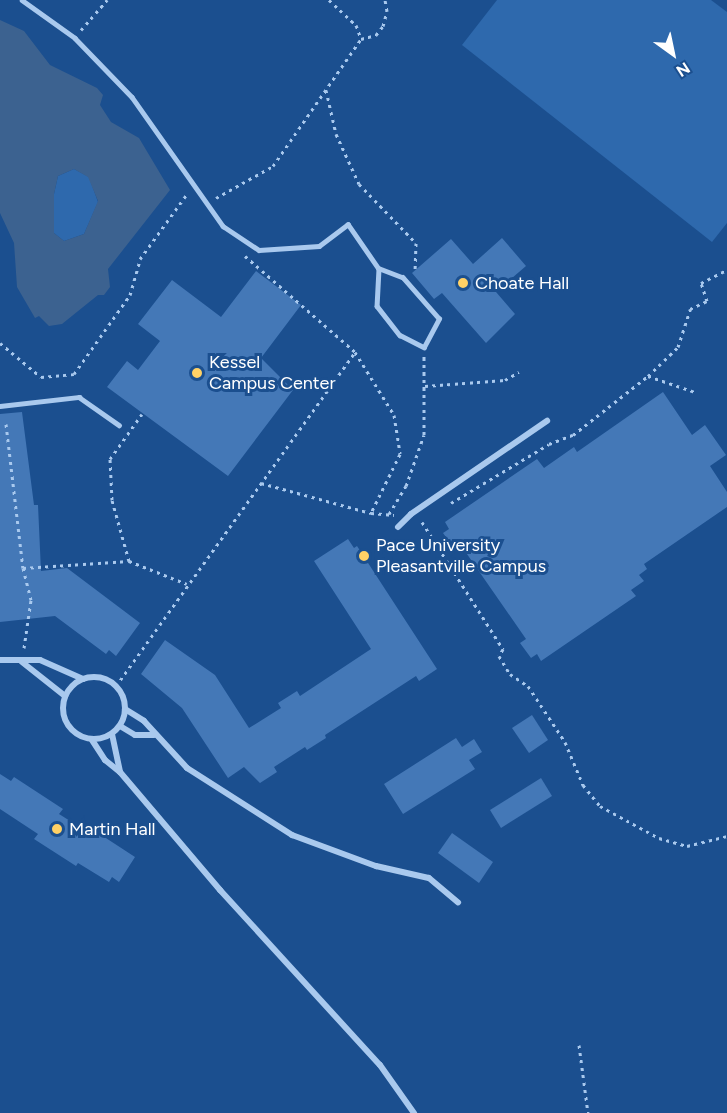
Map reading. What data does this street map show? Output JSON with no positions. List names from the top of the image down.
{
  "places": [
    "Choate Hall",
    "Kessel Campus Center",
    "Pace University Pleasantville Campus",
    "Martin Hall"
  ],
  "north": "bottom right"
}
